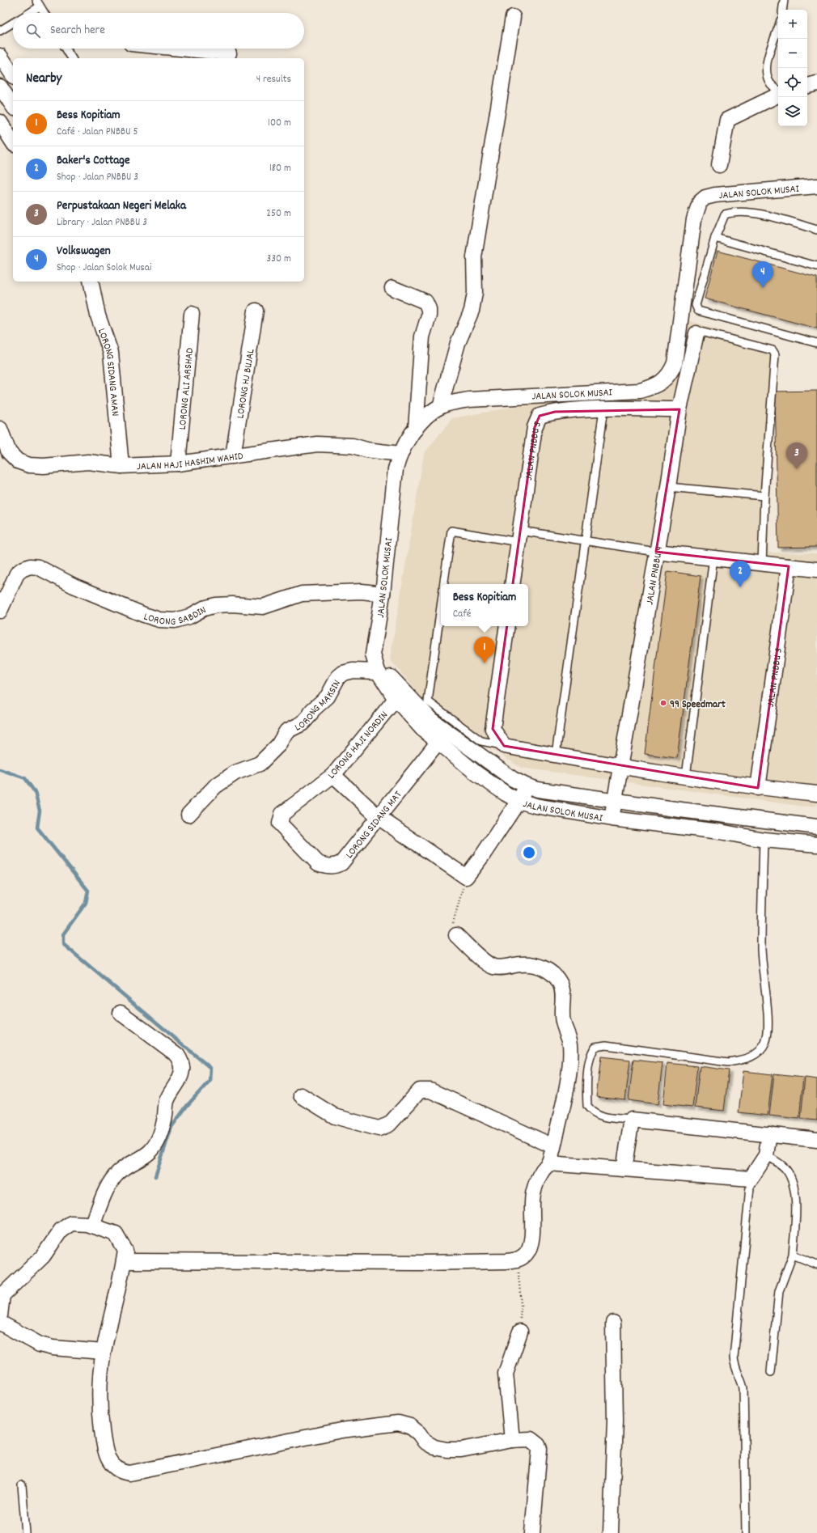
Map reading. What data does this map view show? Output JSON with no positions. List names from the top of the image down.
{
  "streets": {
    "street": [
      "JALAN SOLOK MUSAI",
      "LORONG SIDANG AMAN",
      "LORONG HJ BUJAL",
      "LORONG ALI ARSHAD",
      "JALAN PNBBU 5",
      "JALAN HAJI HASHIM WAHID",
      "JALAN PNBBU 4",
      "LORONG SABDIN",
      "JALAN PNBBU 3",
      "LORONG MAKSIN",
      "LORONG HAJI NORDIN",
      "LORONG SIDANG MAT"
    ]
  },
  "crossings": [
    ["JALAN SOLOK MUSAI", "JALAN HAJI HASHIM WAHID"],
    ["JALAN SOLOK MUSAI", "JALAN PNBBU 4"],
    ["JALAN SOLOK MUSAI", "LORONG SABDIN"],
    ["JALAN SOLOK MUSAI", "LORONG MAKSIN"],
    ["JALAN SOLOK MUSAI", "LORONG HAJI NORDIN"],
    ["JALAN SOLOK MUSAI", "LORONG SIDANG MAT"],
    ["LORONG SIDANG AMAN", "JALAN HAJI HASHIM WAHID"],
    ["LORONG HJ BUJAL", "JALAN HAJI HASHIM WAHID"],
    ["LORONG ALI ARSHAD", "JALAN HAJI HASHIM WAHID"],
    ["JALAN PNBBU 5", "JALAN PNBBU 4"],
    ["LORONG HAJI NORDIN", "LORONG SIDANG MAT"]
  ],
  "places": ["99 Speedmart"],
  "page": {
    "map_buttons": ["+", "−"],
    "search": "Search here",
    "heading": ["Nearby", "4 results"],
    "list": [
      {
        "mark": "1",
        "name": "Bess Kopitiam",
        "note": "Café · Jalan PNBBU 5",
        "value": "100 m"
      },
      {
        "mark": "2",
        "name": "Baker's Cottage",
        "note": "Shop · Jalan PNBBU 3",
        "value": "180 m"
      },
      {
        "mark": "3",
        "name": "Perpustakaan Negeri Melaka",
        "note": "Library · Jalan PNBBU 3",
        "value": "250 m"
      },
      {
        "mark": "4",
        "name": "Volkswagen",
        "note": "Shop · Jalan Solok Musai",
        "value": "330 m"
      }
    ],
    "pins": [
      "4",
      "3",
      "2",
      "1"
    ],
    "popup": ["Bess Kopitiam", "Café"]
  }
}
